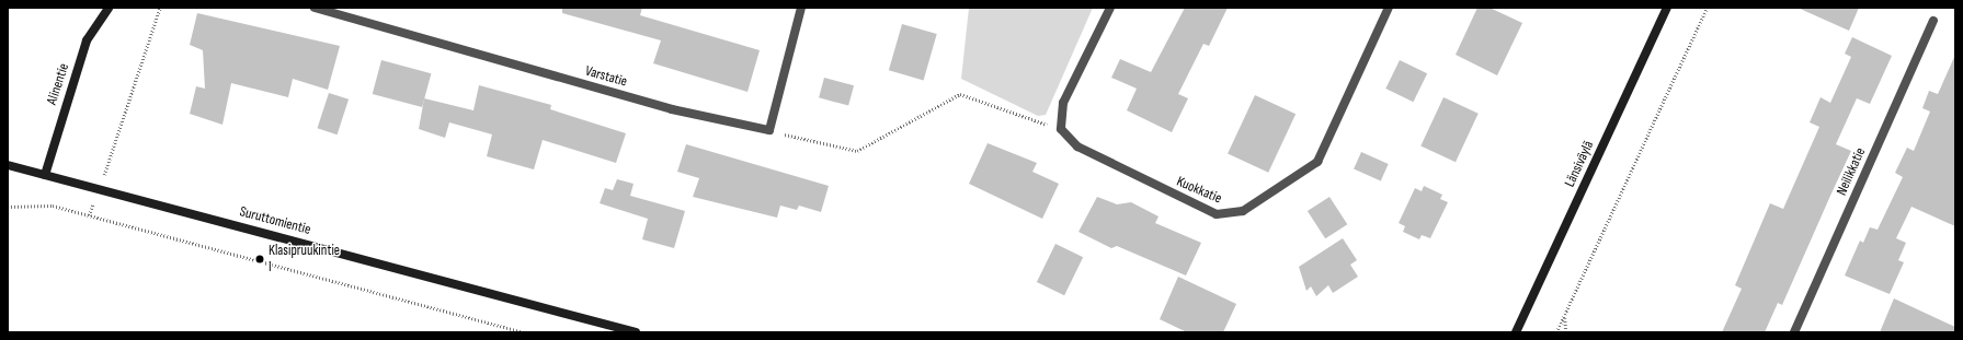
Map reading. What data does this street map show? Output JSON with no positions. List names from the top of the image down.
{
  "streets": {
    "street": [
      "Varstatie",
      "Alinentie",
      "Länsiväylä",
      "Neilikkatie",
      "Kuokkatie",
      "Suruttomientie"
    ]
  },
  "crossings": [
    ["Alinentie", "Suruttomientie"]
  ],
  "places": ["Klasipruukintie I"]
}
